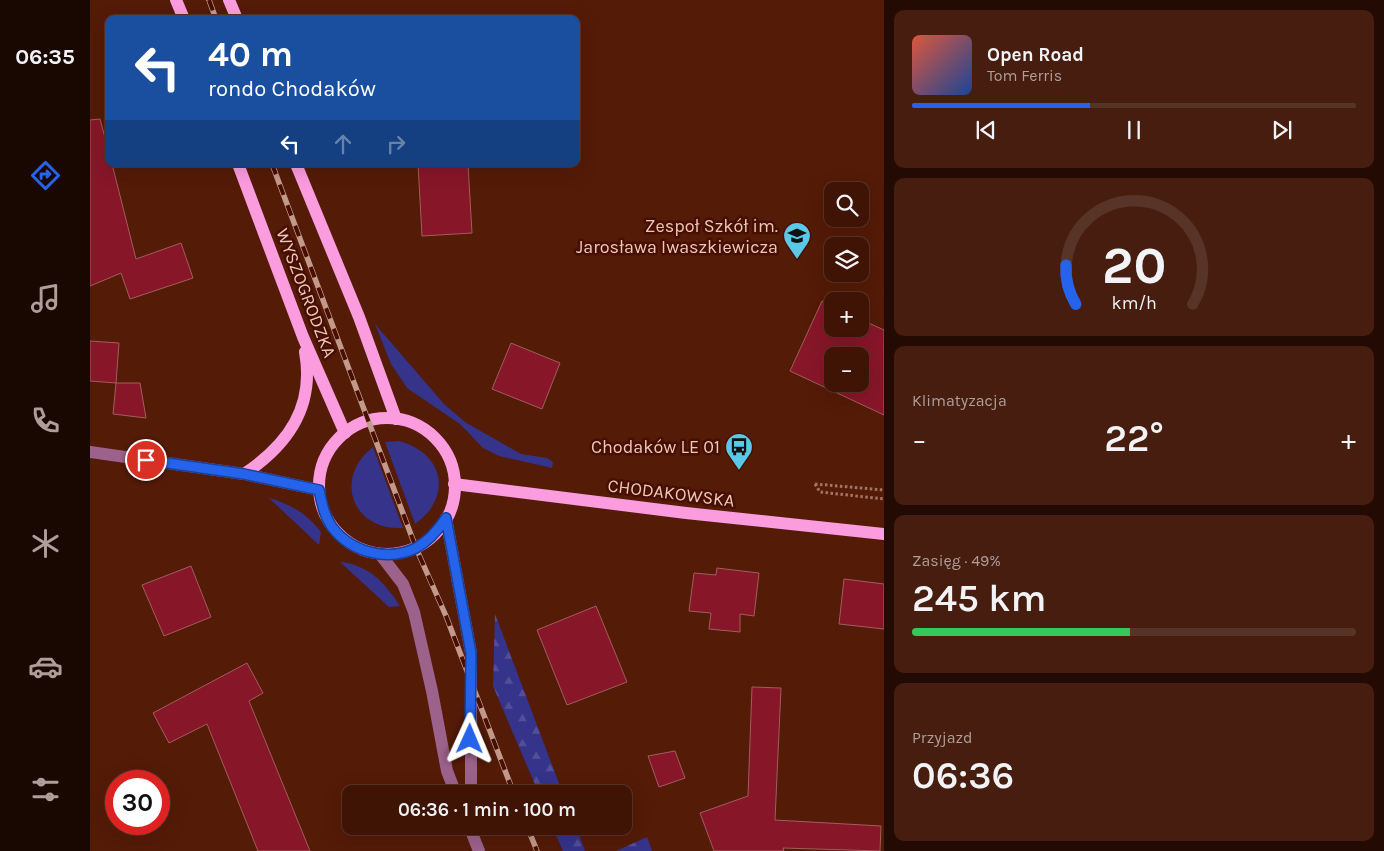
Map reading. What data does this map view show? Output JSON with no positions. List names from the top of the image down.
{
  "streets": {
    "main road": ["WYSZOGRODZKA", "CHODAKOWSKA"]
  },
  "crossings": [
    ["WYSZOGRODZKA", "CHODAKOWSKA"]
  ],
  "places": {
    "school or university": ["Zespoł Szkół im. Jarosława Iwaszkiewicza"],
    "bus stop": ["Chodaków LE 01"]
  },
  "page": {
    "tabs": "06:35",
    "turn": ["40 m", "rondo Chodaków"],
    "song": ["Open Road", "Tom Ferris"],
    "map_buttons": ["+", "−"],
    "tile": [
      "Klimatyzacja",
      ["Zasięg · 49%", "245 km"],
      ["Przyjazd", "06:36"]
    ],
    "heat": ["−", "22°", "+"],
    "limit": "30",
    "trip": "06:36 · 1 min · 100 m",
    "gauge": ["20", "km/h"]
  }
}
